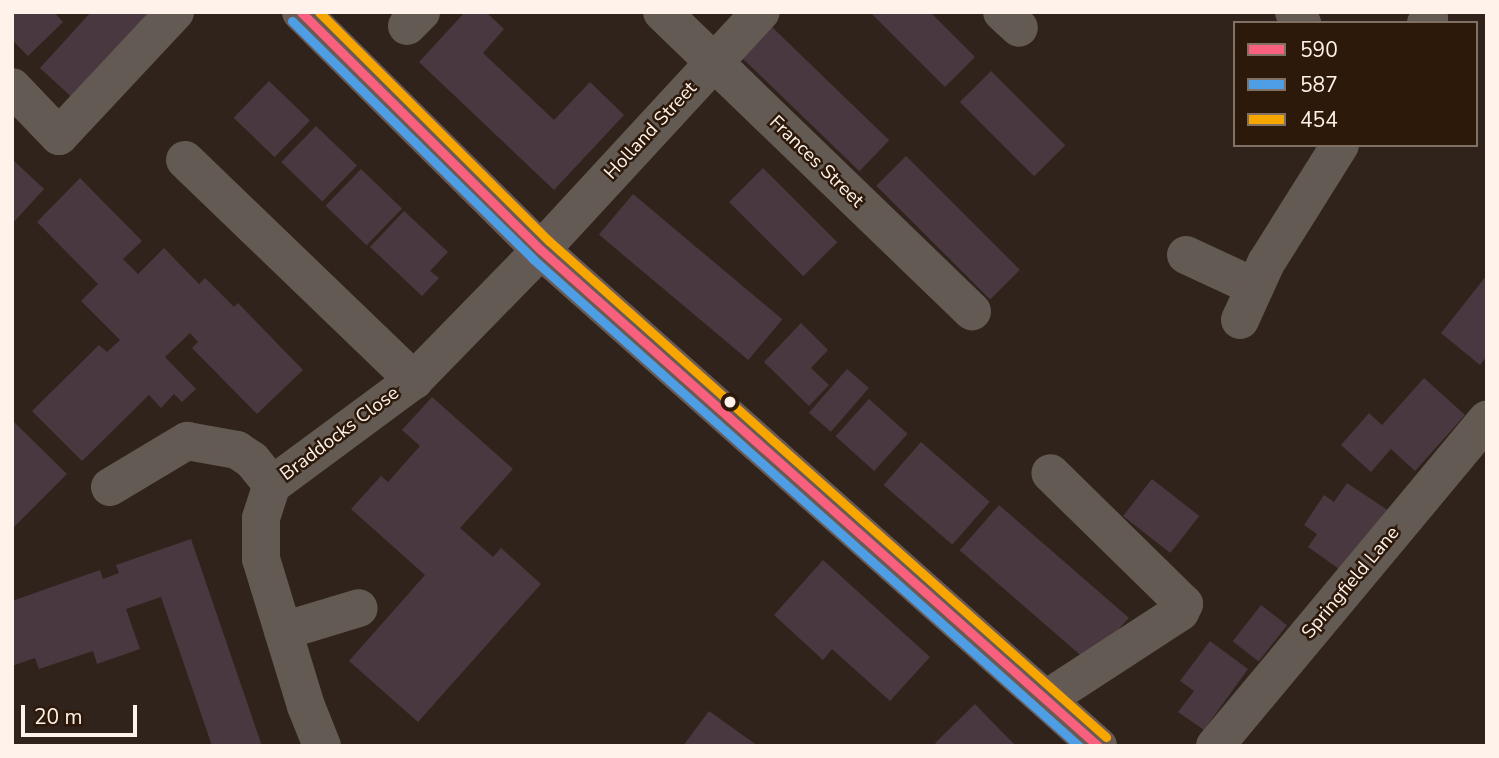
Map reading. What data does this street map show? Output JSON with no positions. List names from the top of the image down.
{
  "streets": {
    "street": [
      "Holland Street",
      "Frances Street",
      "Braddocks Close",
      "Springfield Lane"
    ]
  },
  "crossings": [
    ["Holland Street", "Frances Street"],
    ["Holland Street", "Braddocks Close"]
  ],
  "lines": ["transit line 590", "transit line 454", "transit line 587"],
  "legend": ["590", "587", "454"],
  "scale_bar": "20 m"
}
